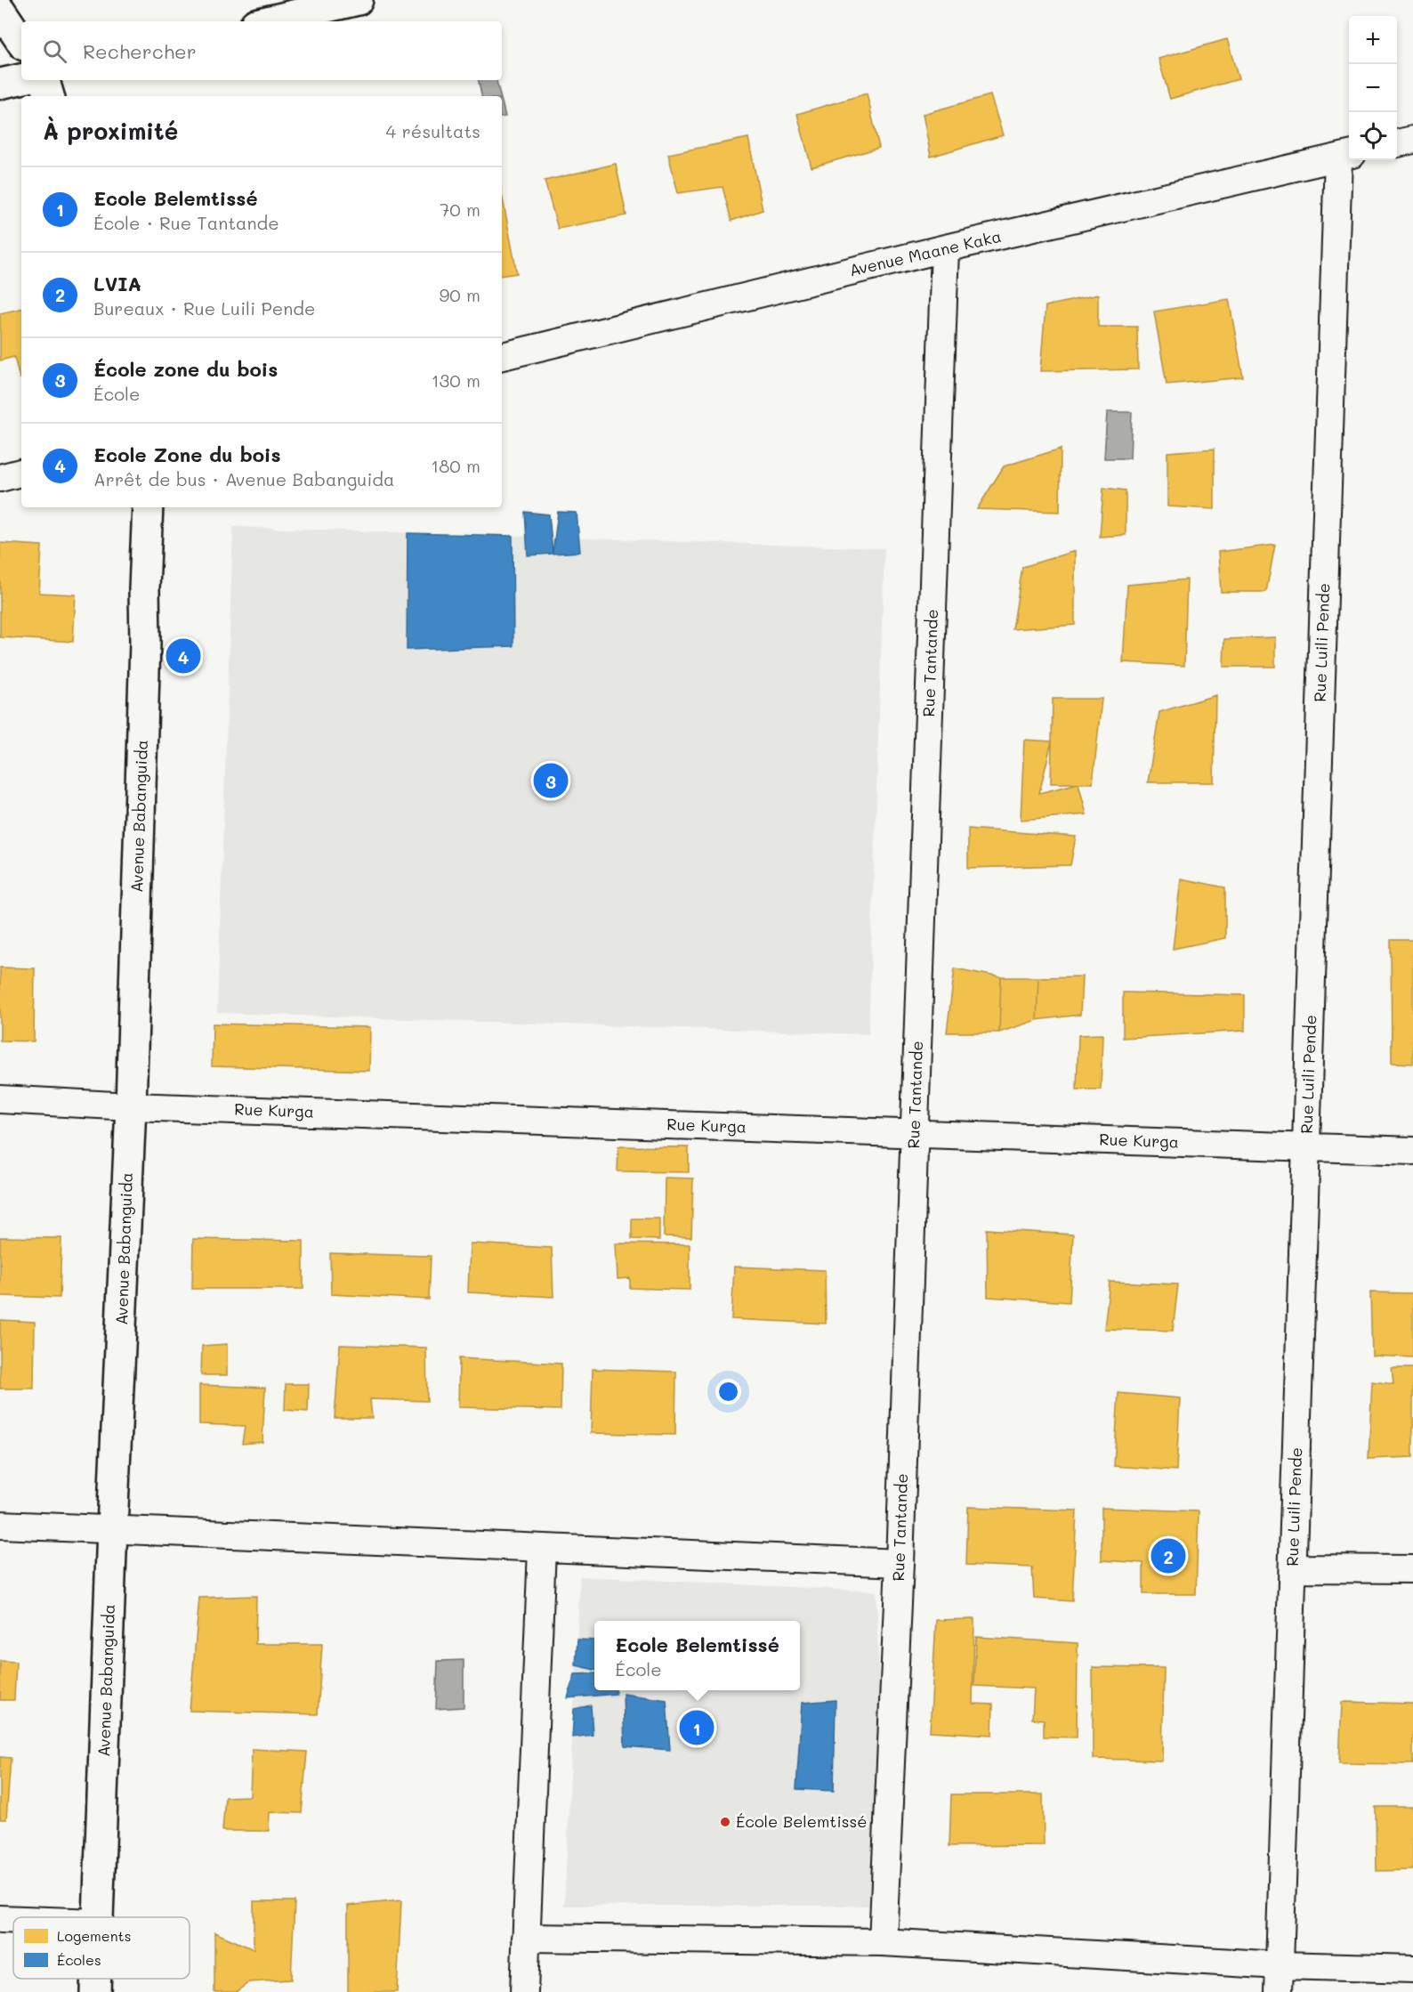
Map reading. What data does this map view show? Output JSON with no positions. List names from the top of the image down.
{
  "streets": {
    "main road": ["Avenue Babanguida"],
    "street": [
      "Avenue Maane Kaka",
      "Rue Luili Pende",
      "Rue Tantande",
      "Rue Kurga"
    ]
  },
  "crossings": [
    ["Avenue Maane Kaka", "Rue Luili Pende"],
    ["Avenue Maane Kaka", "Rue Tantande"],
    ["Rue Luili Pende", "Rue Kurga"],
    ["Rue Tantande", "Rue Kurga"],
    ["Avenue Babanguida", "Rue Kurga"]
  ],
  "places": ["École Belemtissé"],
  "legend": ["Logements", "Écoles"],
  "page": {
    "map_buttons": ["+", "−"],
    "search": "Rechercher",
    "heading": ["À proximité", "4 résultats"],
    "list": [
      {
        "mark": "1",
        "name": "Ecole Belemtissé",
        "note": "École · Rue Tantande",
        "value": "70 m"
      },
      {
        "mark": "2",
        "name": "LVIA",
        "note": "Bureaux · Rue Luili Pende",
        "value": "90 m"
      },
      {
        "mark": "3",
        "name": "École zone du bois",
        "note": "École",
        "value": "130 m"
      },
      {
        "mark": "4",
        "name": "Ecole Zone du bois",
        "note": "Arrêt de bus · Avenue Babanguida",
        "value": "180 m"
      }
    ],
    "pins": [
      "4",
      "3",
      "2",
      "1"
    ],
    "popup": ["Ecole Belemtissé", "École"]
  }
}
